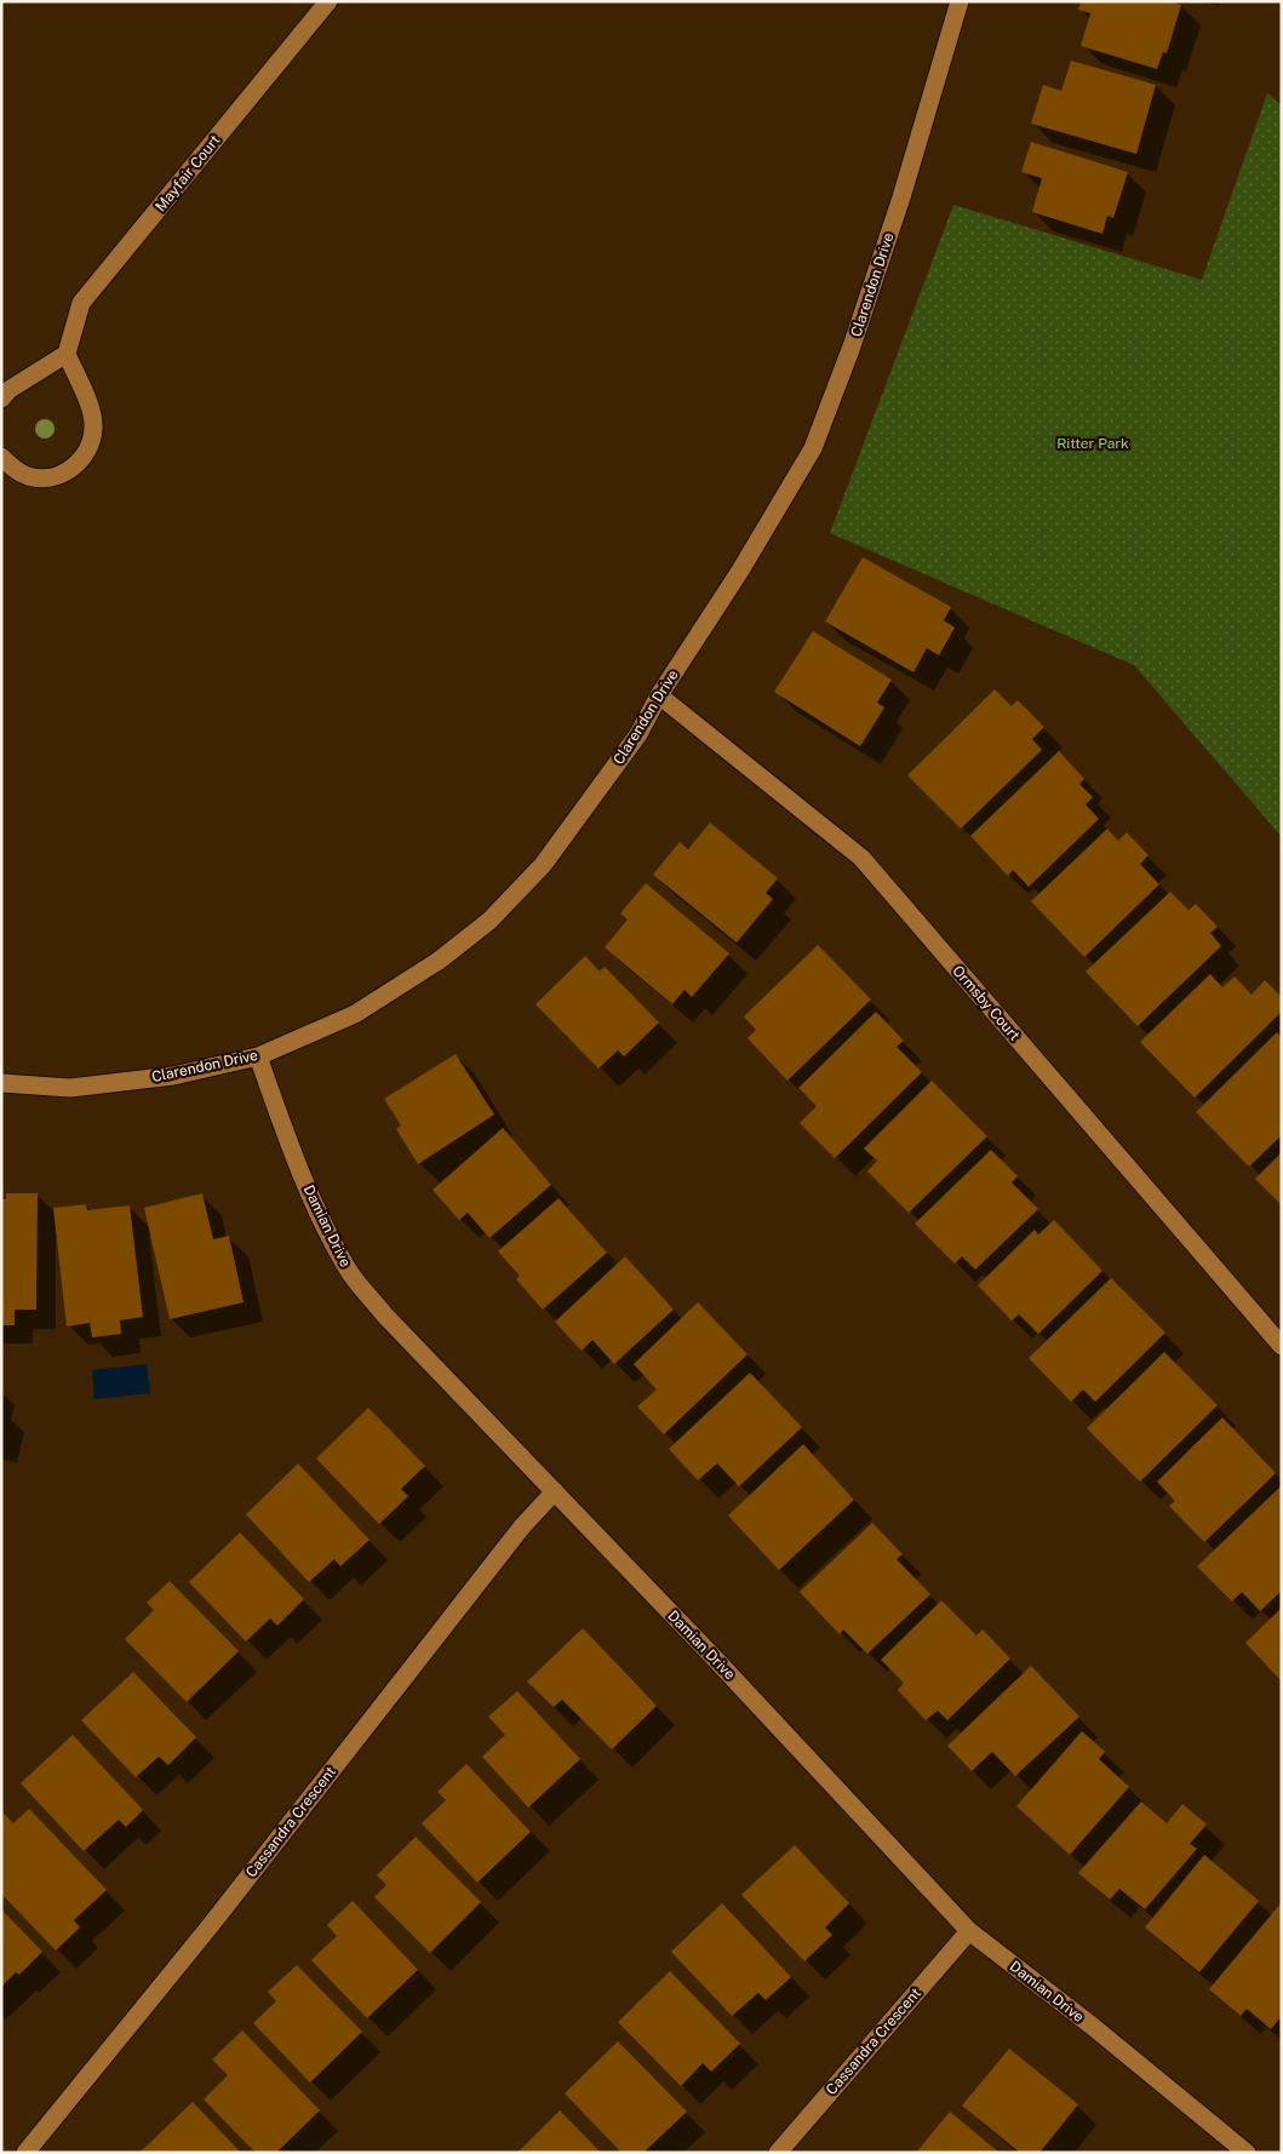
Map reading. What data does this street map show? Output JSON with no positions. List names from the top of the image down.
{
  "streets": {
    "street": [
      "Mayfair Court",
      "Clarendon Drive",
      "Ormsby Court",
      "Damian Drive",
      "Cassandra Crescent"
    ]
  },
  "crossings": [
    ["Clarendon Drive", "Ormsby Court"],
    ["Clarendon Drive", "Damian Drive"],
    ["Damian Drive", "Cassandra Crescent"]
  ],
  "parks": ["Ritter Park"]
}
